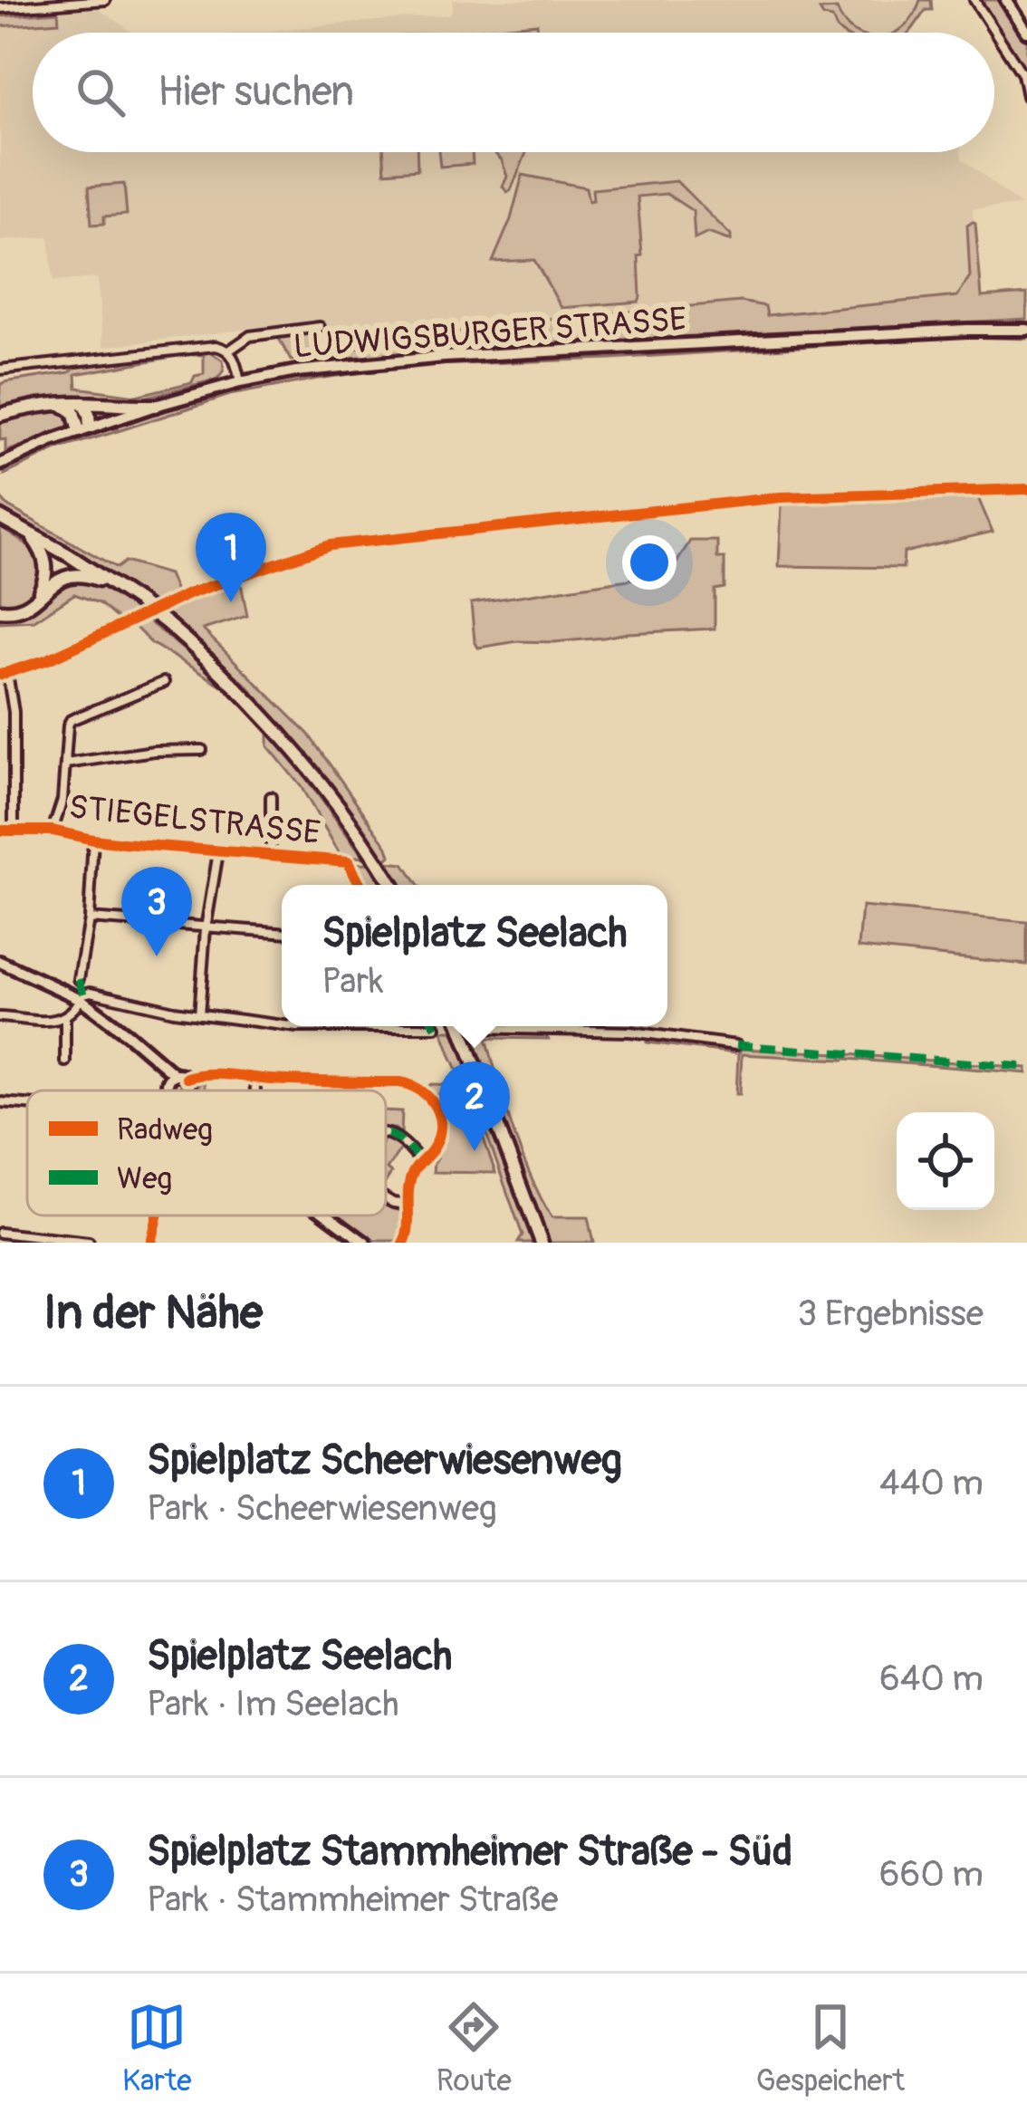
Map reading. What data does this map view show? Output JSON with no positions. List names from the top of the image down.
{
  "streets": {
    "main road": ["LUDWIGSBURGER STRASSE"],
    "street": ["STIEGELSTRASSE"]
  },
  "legend": ["Radweg", "Weg"],
  "page": {
    "search": "Hier suchen",
    "pins": ["1", "3", "2"],
    "popup": ["Spielplatz Seelach", "Park"],
    "heading": ["In der Nähe", "3 Ergebnisse"],
    "list": [
      {
        "mark": "1",
        "name": "Spielplatz Scheerwiesenweg",
        "note": "Park · Scheerwiesenweg",
        "value": "440 m"
      },
      {
        "mark": "2",
        "name": "Spielplatz Seelach",
        "note": "Park · Im Seelach",
        "value": "640 m"
      },
      {
        "mark": "3",
        "name": "Spielplatz Stammheimer Straße - Süd",
        "note": "Park · Stammheimer Straße",
        "value": "660 m"
      }
    ],
    "nav": ["Karte", "Route", "Gespeichert"]
  }
}
